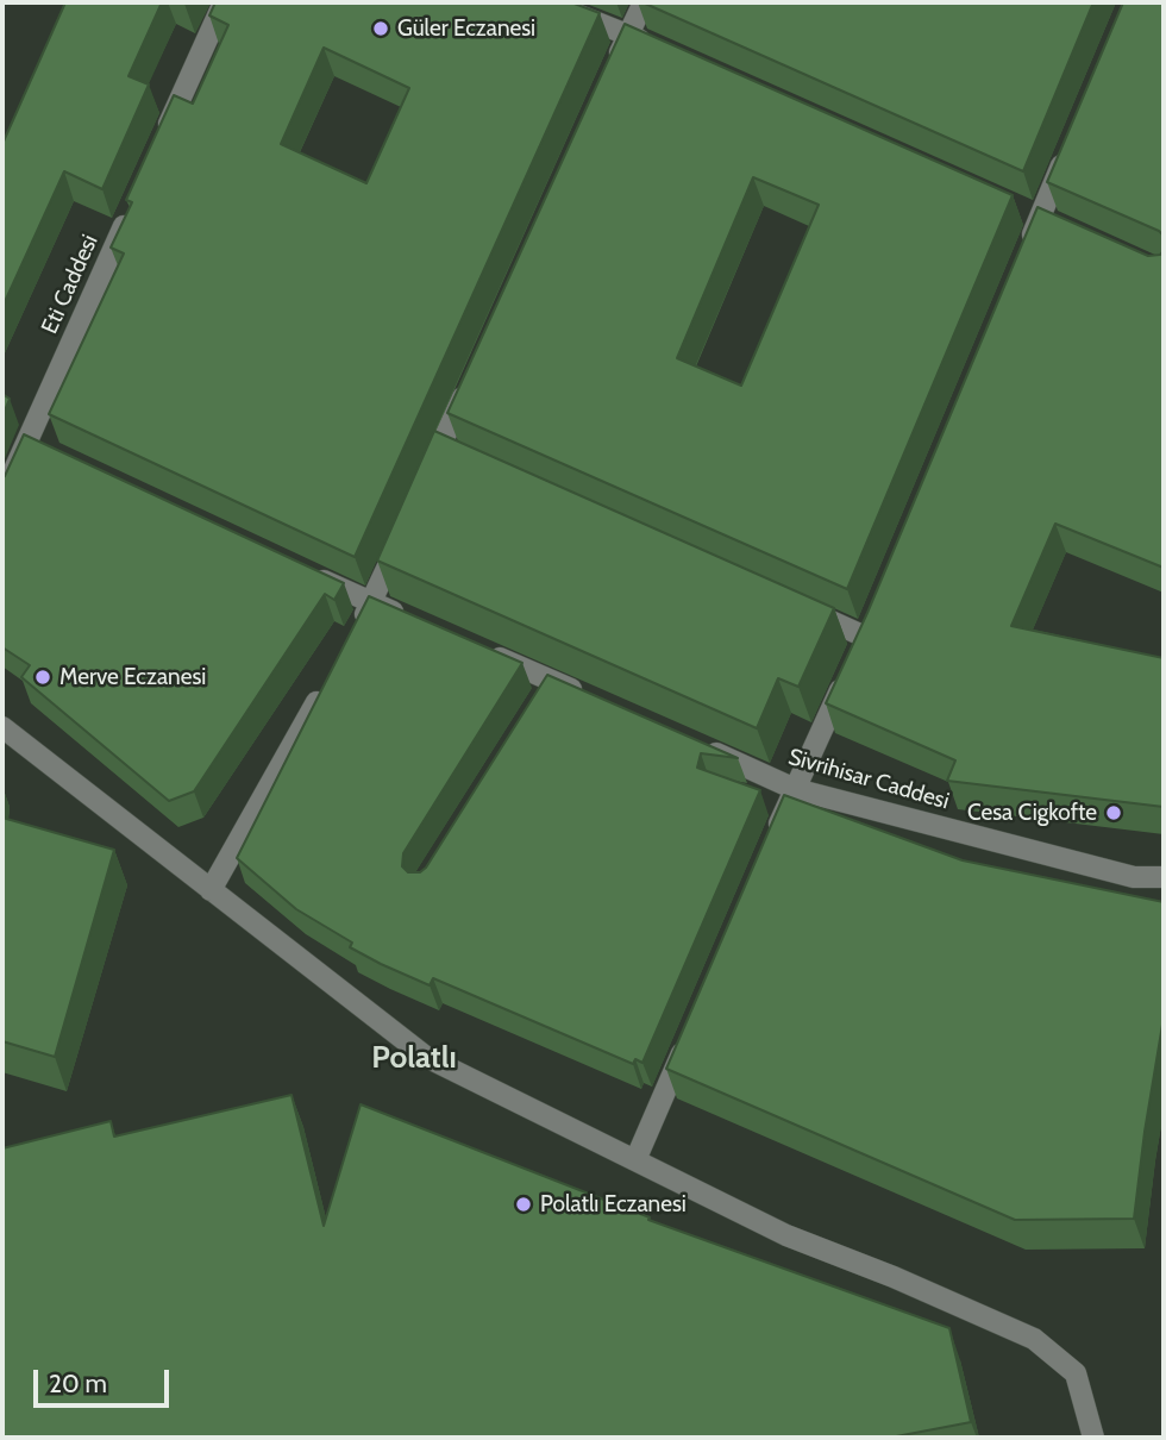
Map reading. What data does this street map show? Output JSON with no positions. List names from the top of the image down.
{
  "streets": {
    "street": ["Eti Caddesi", "Sivrihisar Caddesi"]
  },
  "districts": ["Polatlı"],
  "places": [
    "Güler Eczanesi",
    "Merve Eczanesi",
    "Cesa Cigkofte",
    "Polatlı Eczanesi"
  ],
  "scale_bar": "20 m"
}
